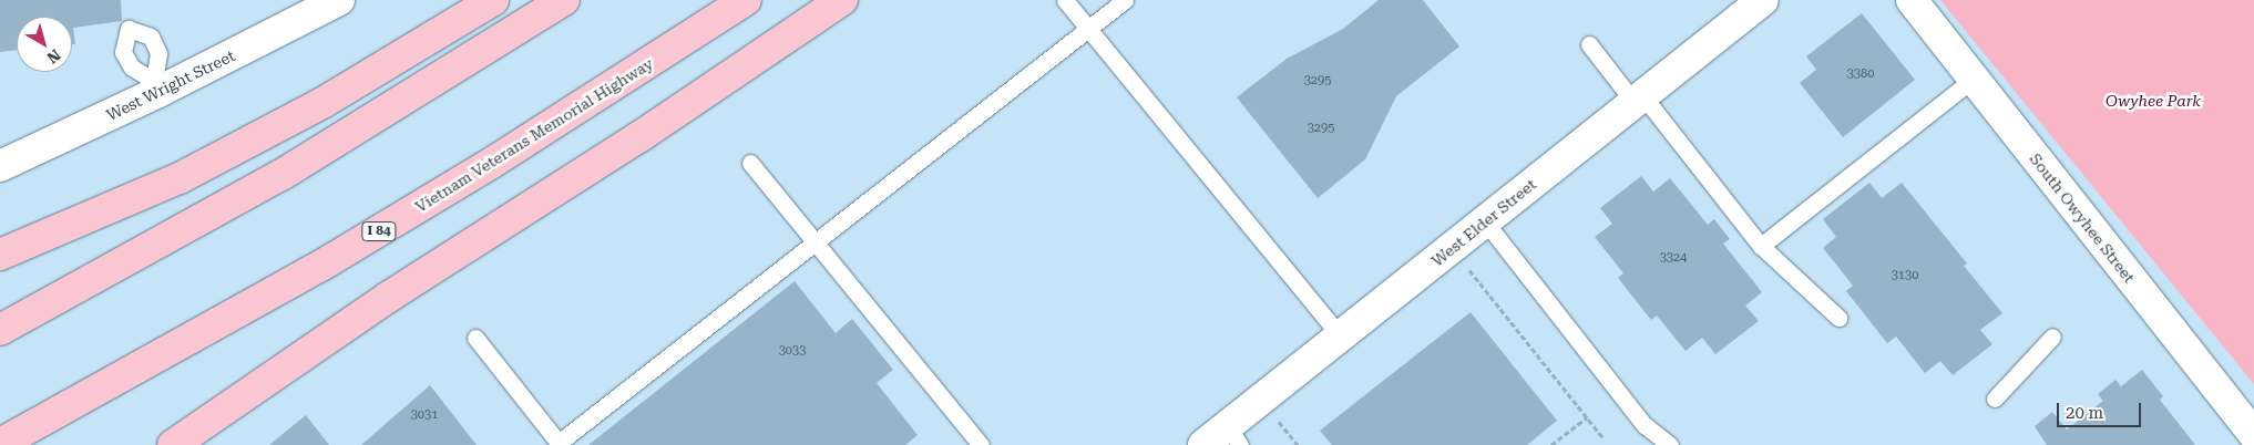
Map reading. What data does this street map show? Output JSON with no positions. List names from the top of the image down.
{
  "streets": {
    "highway": ["Vietnam Veterans Memorial Highway", "I 84"],
    "street": ["West Wright Street", "South Owyhee Street", "West Elder Street"]
  },
  "parks": ["Owyhee Park"],
  "house_numbers": [
    "3380",
    "3295",
    "3295",
    "3324",
    "3130",
    "3033",
    "3031"
  ],
  "scale_bar": "20 m",
  "north": "bottom right"
}
